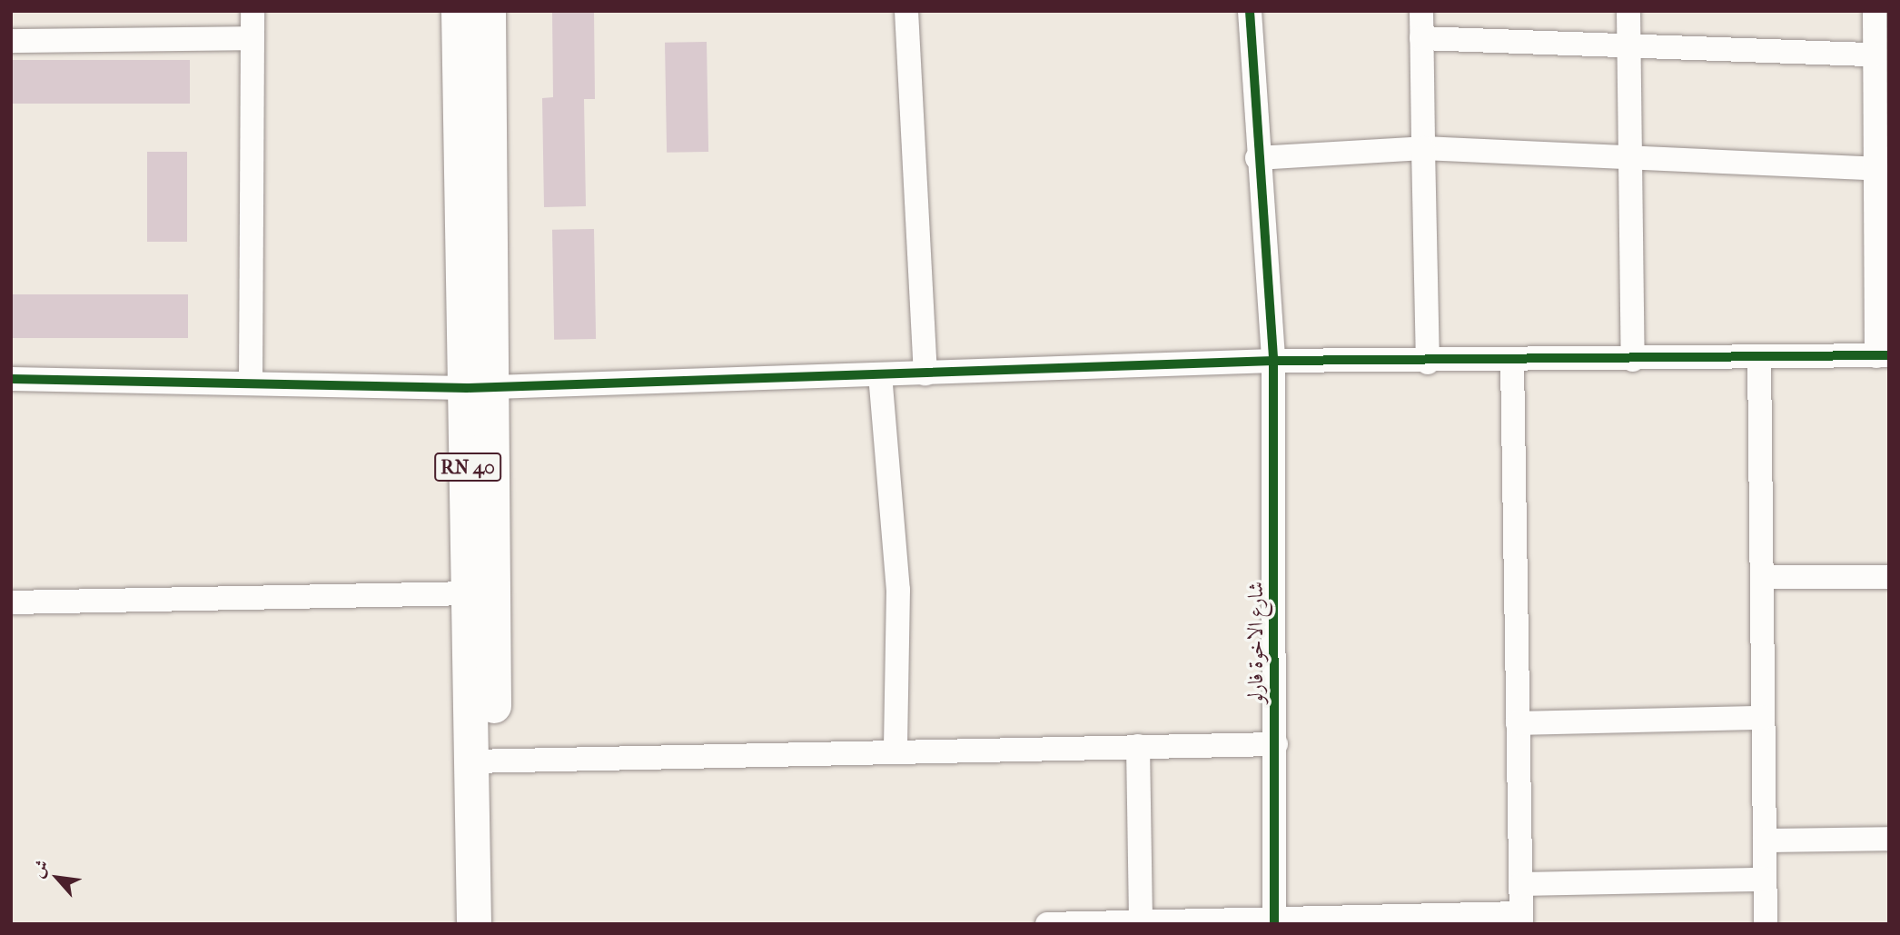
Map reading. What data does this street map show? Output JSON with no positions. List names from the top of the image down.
{
  "streets": {
    "main road": ["RN 40"],
    "street": ["شارع الاخوة فارلو"]
  },
  "north": "top left"
}
